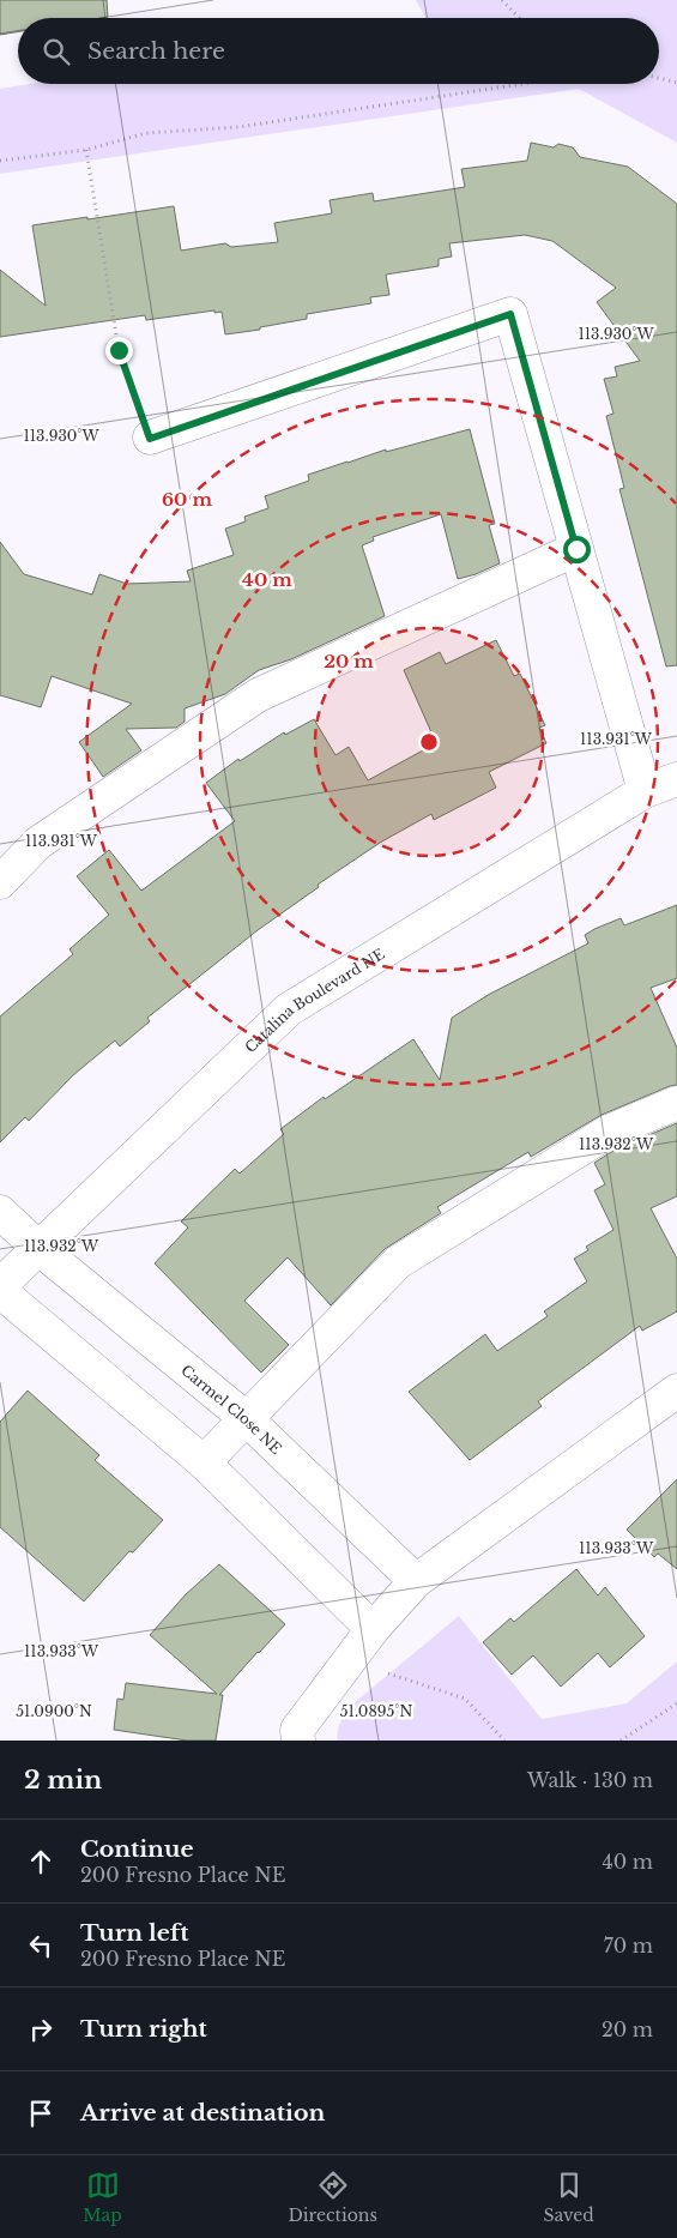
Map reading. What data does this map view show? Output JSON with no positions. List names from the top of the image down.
{
  "streets": {
    "street": ["Catalina Boulevard NE", "Carmel Close NE"]
  },
  "crossings": [
    ["Catalina Boulevard NE", "Carmel Close NE"]
  ],
  "page": {
    "search": "Search here",
    "heading": ["2 min", "Walk · 130 m"],
    "list": [
      ["Continue", "200 Fresno Place NE", "40 m"],
      ["Turn left", "200 Fresno Place NE", "70 m"],
      ["Turn right", "20 m"],
      "Arrive at destination"
    ],
    "nav": ["Map", "Directions", "Saved"]
  },
  "coordinates": [
    "113.930°W",
    "113.931°W",
    "113.932°W",
    "113.933°W",
    "51.0900°N",
    "51.0895°N"
  ],
  "rings": ["60 m", "40 m", "20 m"]
}
